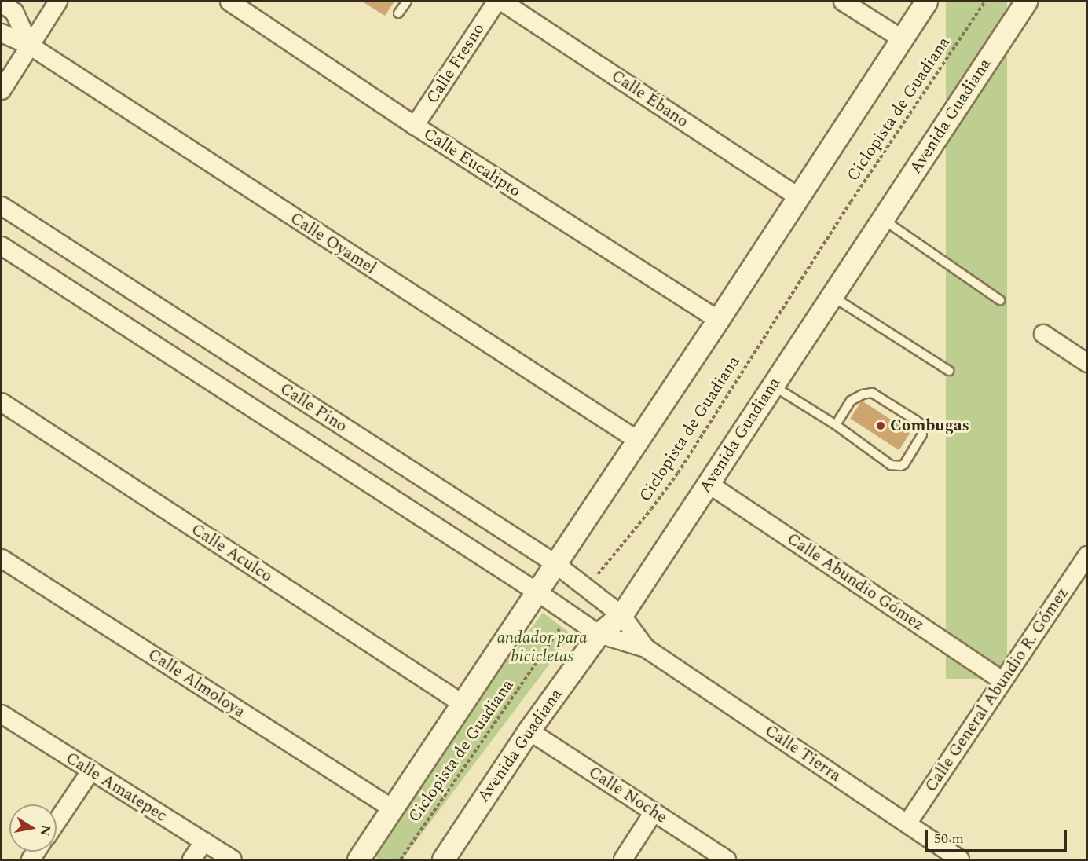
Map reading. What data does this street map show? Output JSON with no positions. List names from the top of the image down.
{
  "streets": {
    "street": [
      "Calle Fresno",
      "Calle Ébano",
      "Avenida Guadiana",
      "Calle Eucalipto",
      "Calle Oyamel",
      "Calle Pino",
      "Calle Aculco",
      "Calle Abundio Gómez",
      "Calle Almoloya",
      "Calle General Abundio R. Gómez",
      "Calle Tierra",
      "Calle Amatepec",
      "Calle Noche"
    ],
    "path": ["Ciclopista de Guadiana"]
  },
  "crossings": [
    ["Calle Fresno", "Calle Eucalipto"],
    ["Ciclopista de Guadiana", "Calle Pino"],
    ["Avenida Guadiana", "Calle Pino"],
    ["Avenida Guadiana", "Calle Abundio Gómez"],
    ["Avenida Guadiana", "Calle Tierra"],
    ["Avenida Guadiana", "Calle Noche"],
    ["Calle Pino", "Calle Tierra"],
    ["Calle Abundio Gómez", "Calle General Abundio R. Gómez"],
    ["Calle General Abundio R. Gómez", "Calle Tierra"]
  ],
  "parks": ["andador para bicicletas"],
  "places": ["Combugas"],
  "scale_bar": "50 m",
  "north": "right"
}
